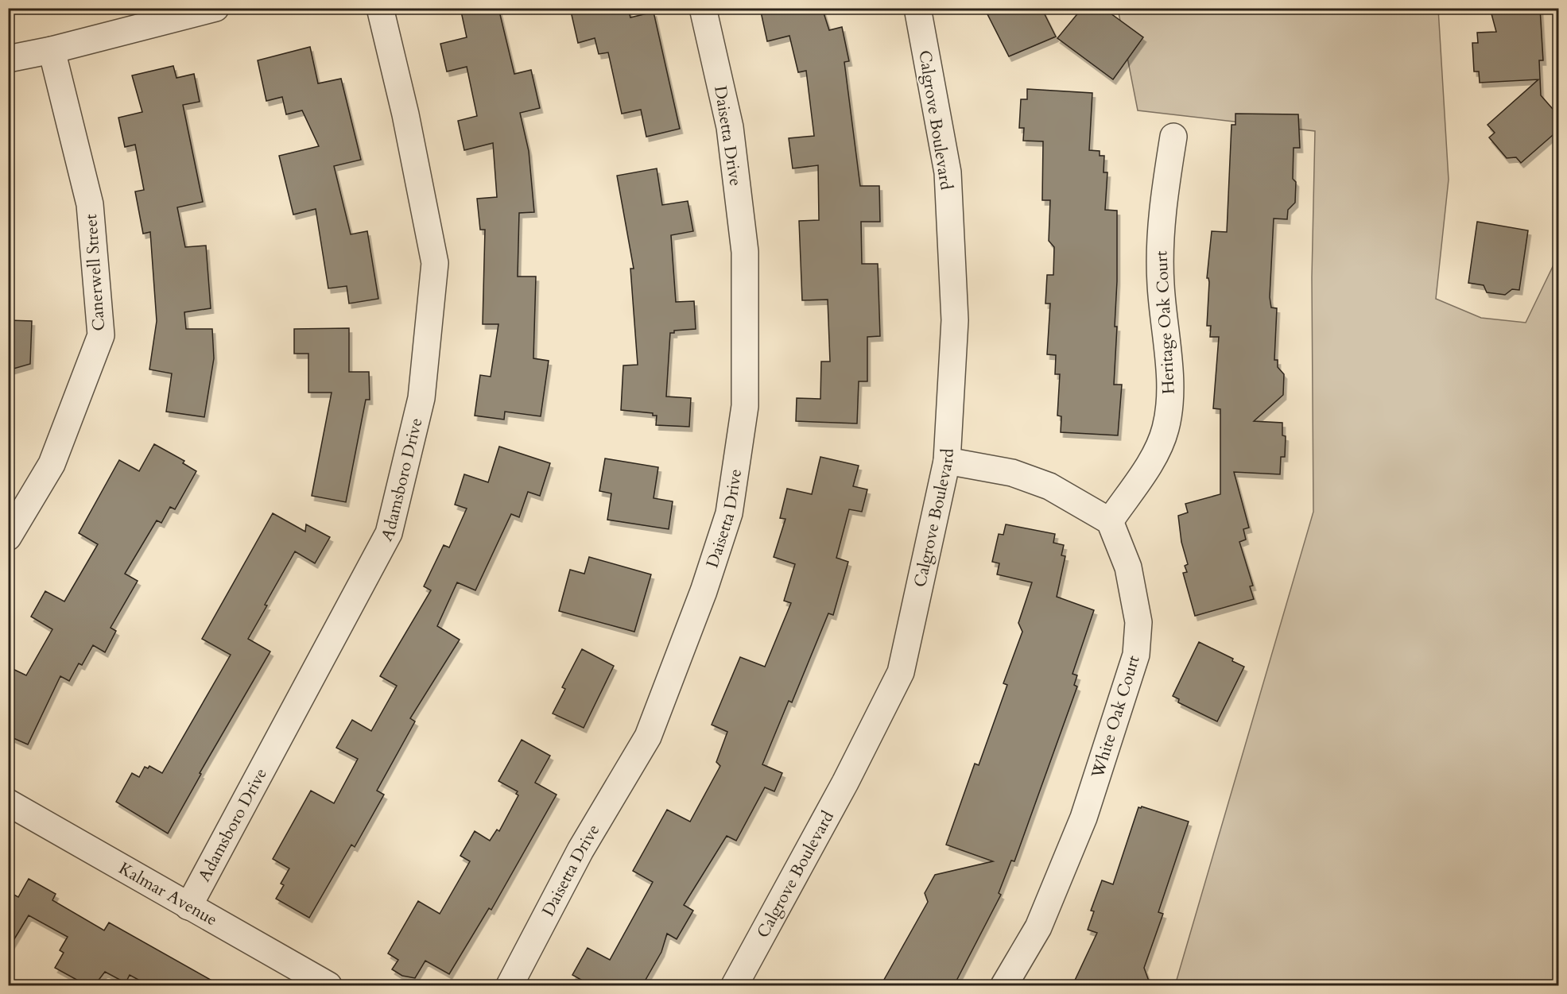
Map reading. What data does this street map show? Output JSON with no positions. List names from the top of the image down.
{
  "streets": {
    "street": [
      "Calgrove Boulevard",
      "Daisetta Drive",
      "Canerwell Street",
      "Heritage Oak Court",
      "Adamsboro Drive",
      "White Oak Court",
      "Kalmar Avenue"
    ]
  },
  "crossings": [
    ["Heritage Oak Court", "White Oak Court"],
    ["Adamsboro Drive", "Kalmar Avenue"]
  ]
}
